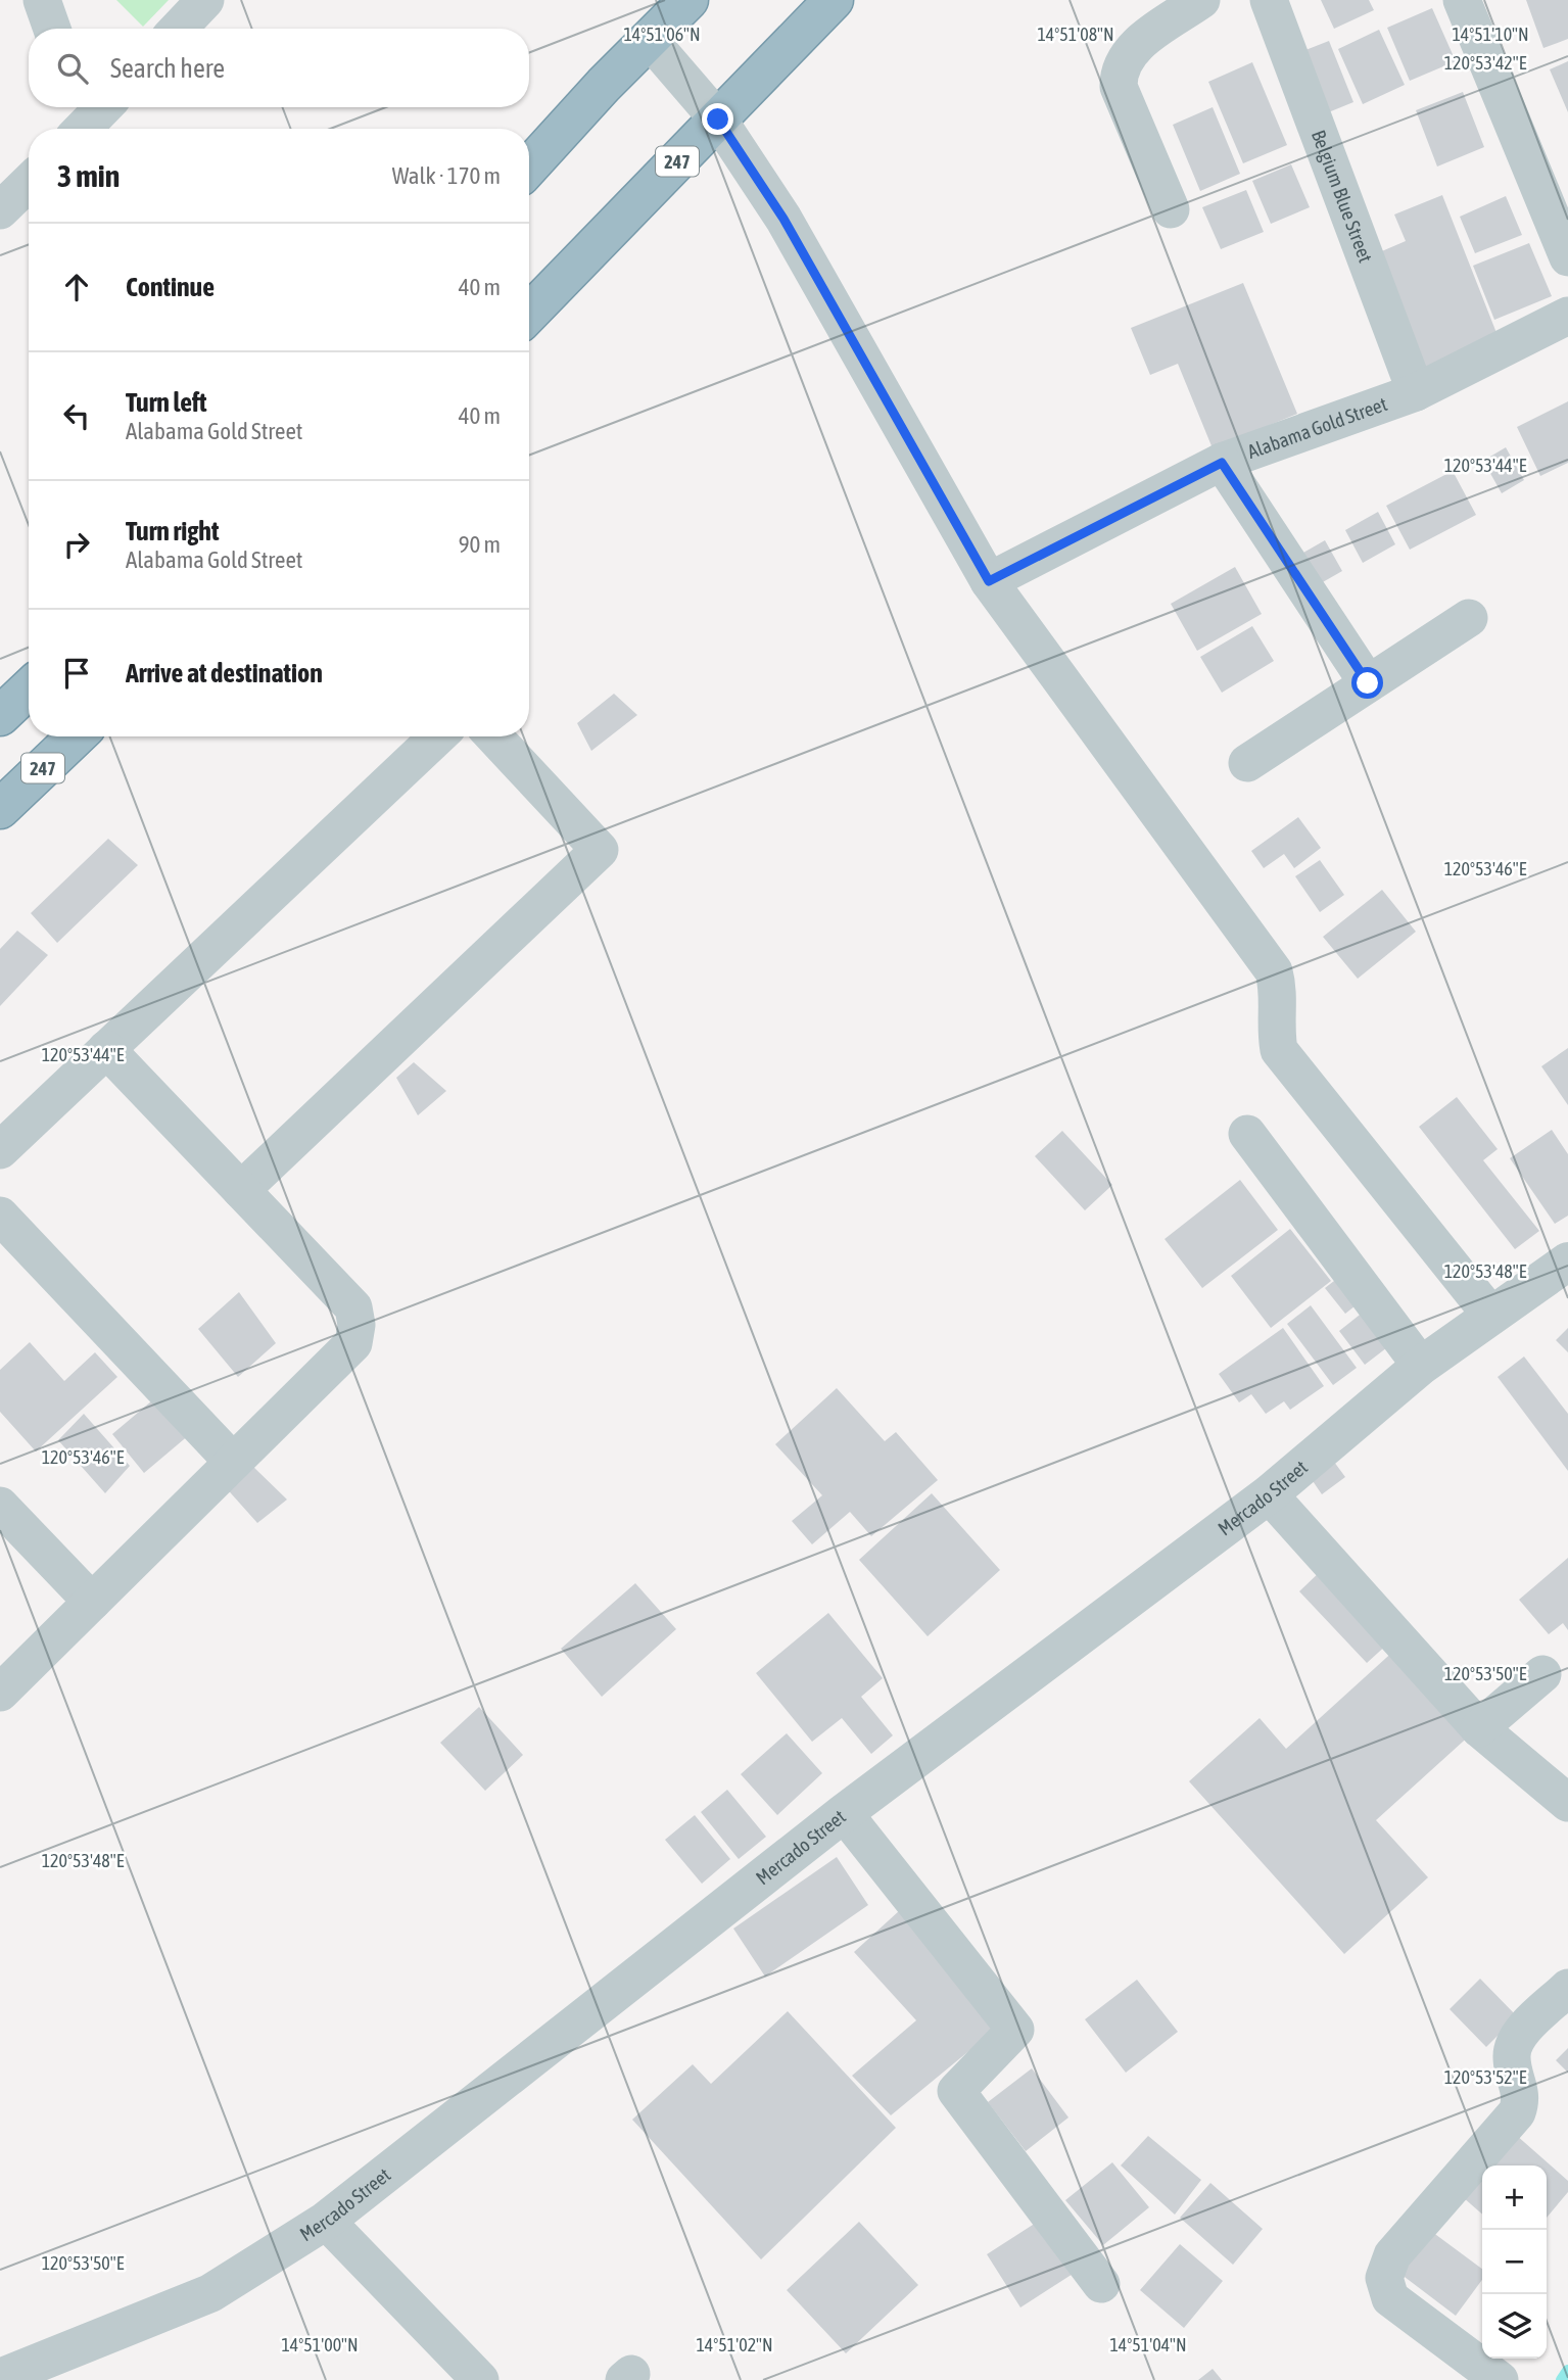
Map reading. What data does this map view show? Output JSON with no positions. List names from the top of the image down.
{
  "streets": {
    "highway": ["247"],
    "street": ["Belgium Blue Street", "Alabama Gold Street", "Mercado Street"]
  },
  "crossings": [
    ["Belgium Blue Street", "Alabama Gold Street"]
  ],
  "page": {
    "search": "Search here",
    "heading": ["3 min", "Walk · 170 m"],
    "list": [
      ["Continue", "40 m"],
      ["Turn left", "Alabama Gold Street", "40 m"],
      ["Turn right", "Alabama Gold Street", "90 m"],
      "Arrive at destination"
    ],
    "map_buttons": ["+", "−"]
  },
  "coordinates": [
    "14°51'06\"N",
    "14°51'08\"N",
    "14°51'10\"N",
    "120°53'42\"E",
    "120°53'44\"E",
    "120°53'46\"E",
    "120°53'48\"E",
    "120°53'50\"E",
    "120°53'52\"E",
    "14°51'00\"N",
    "14°51'02\"N",
    "14°51'04\"N"
  ]
}
